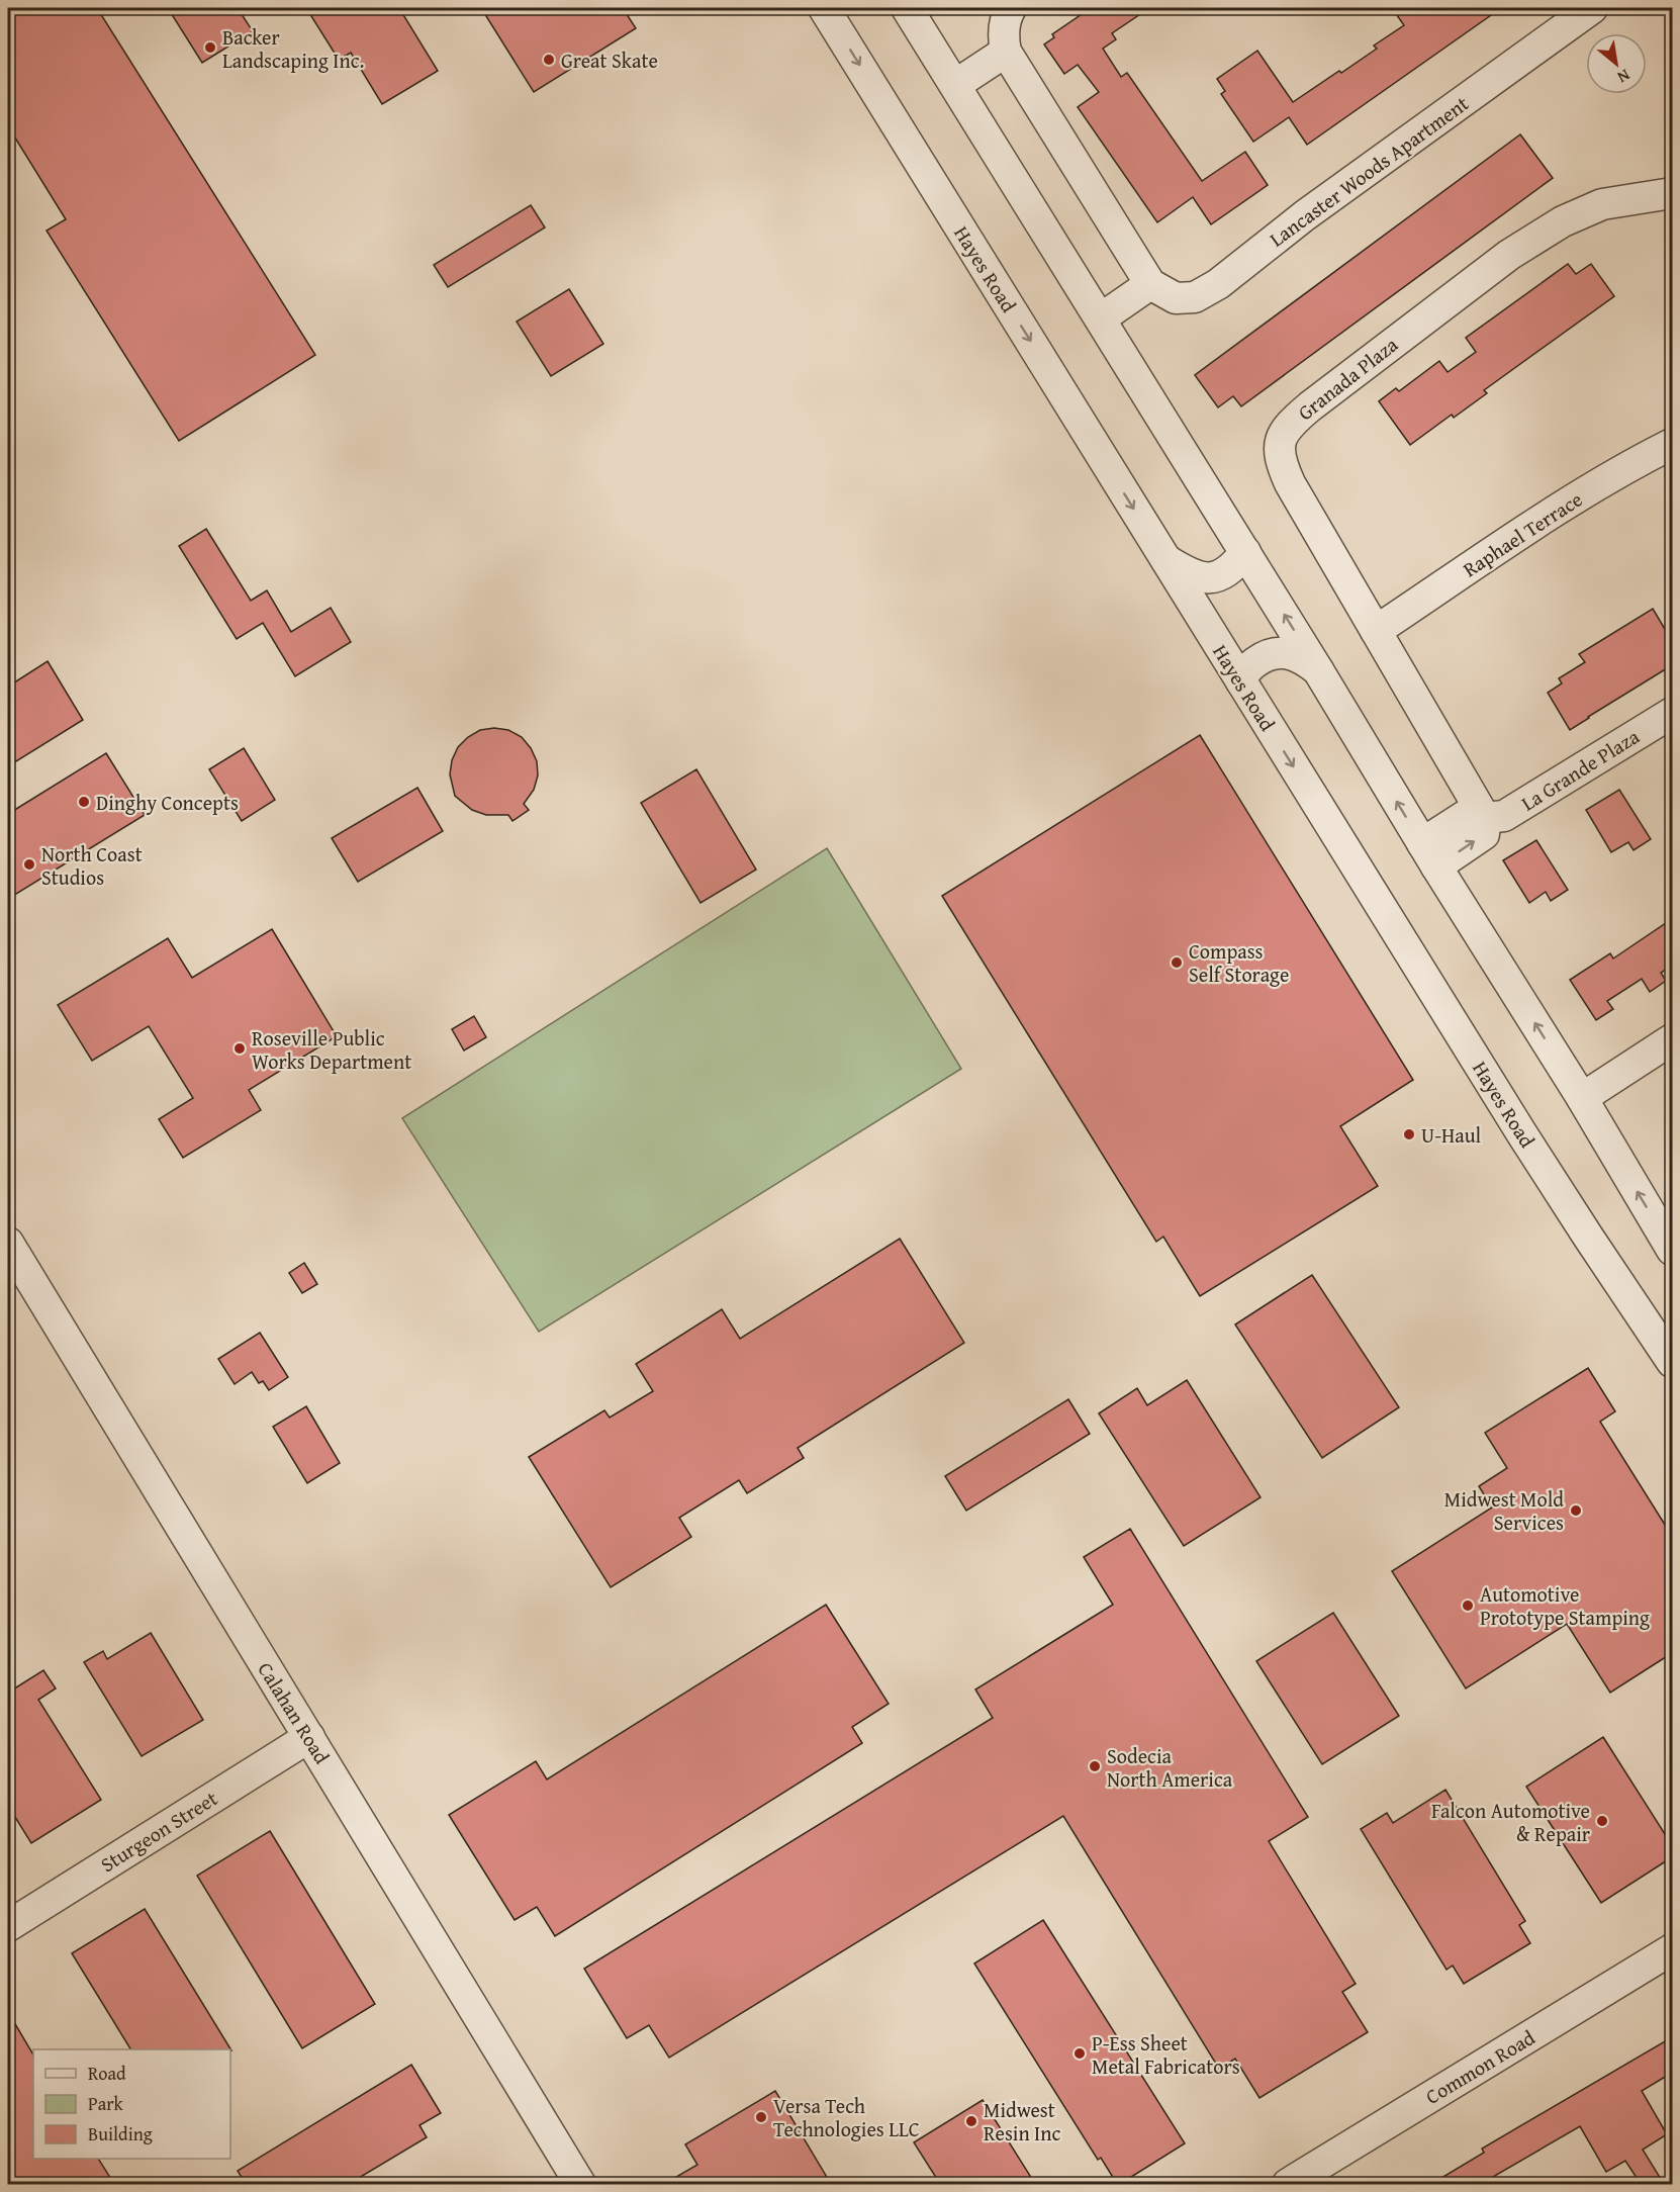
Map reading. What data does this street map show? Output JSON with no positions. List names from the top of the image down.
{
  "streets": {
    "street": [
      "Lancaster Woods Apartment",
      "Hayes Road",
      "Granada Plaza",
      "Raphael Terrace",
      "La Grande Plaza",
      "Calahan Road",
      "Sturgeon Street",
      "Common Road"
    ]
  },
  "crossings": [
    ["Granada Plaza", "Raphael Terrace"],
    ["Granada Plaza", "La Grande Plaza"],
    ["Calahan Road", "Sturgeon Street"]
  ],
  "places": [
    "Backer Landscaping Inc.",
    "Great Skate",
    "Dinghy Concepts",
    "North Coast Studios",
    "Compass Self Storage",
    "Roseville Public Works Department",
    "U-Haul",
    "Midwest Mold Services",
    "Automotive Prototype Stamping",
    "Sodecia North America",
    "Falcon Automotive & Repair",
    "P-Ess Sheet Metal Fabricators",
    "Versa Tech Technologies LLC",
    "Midwest Resin Inc"
  ],
  "legend": ["Road", "Park", "Building"],
  "north": "bottom right"
}
